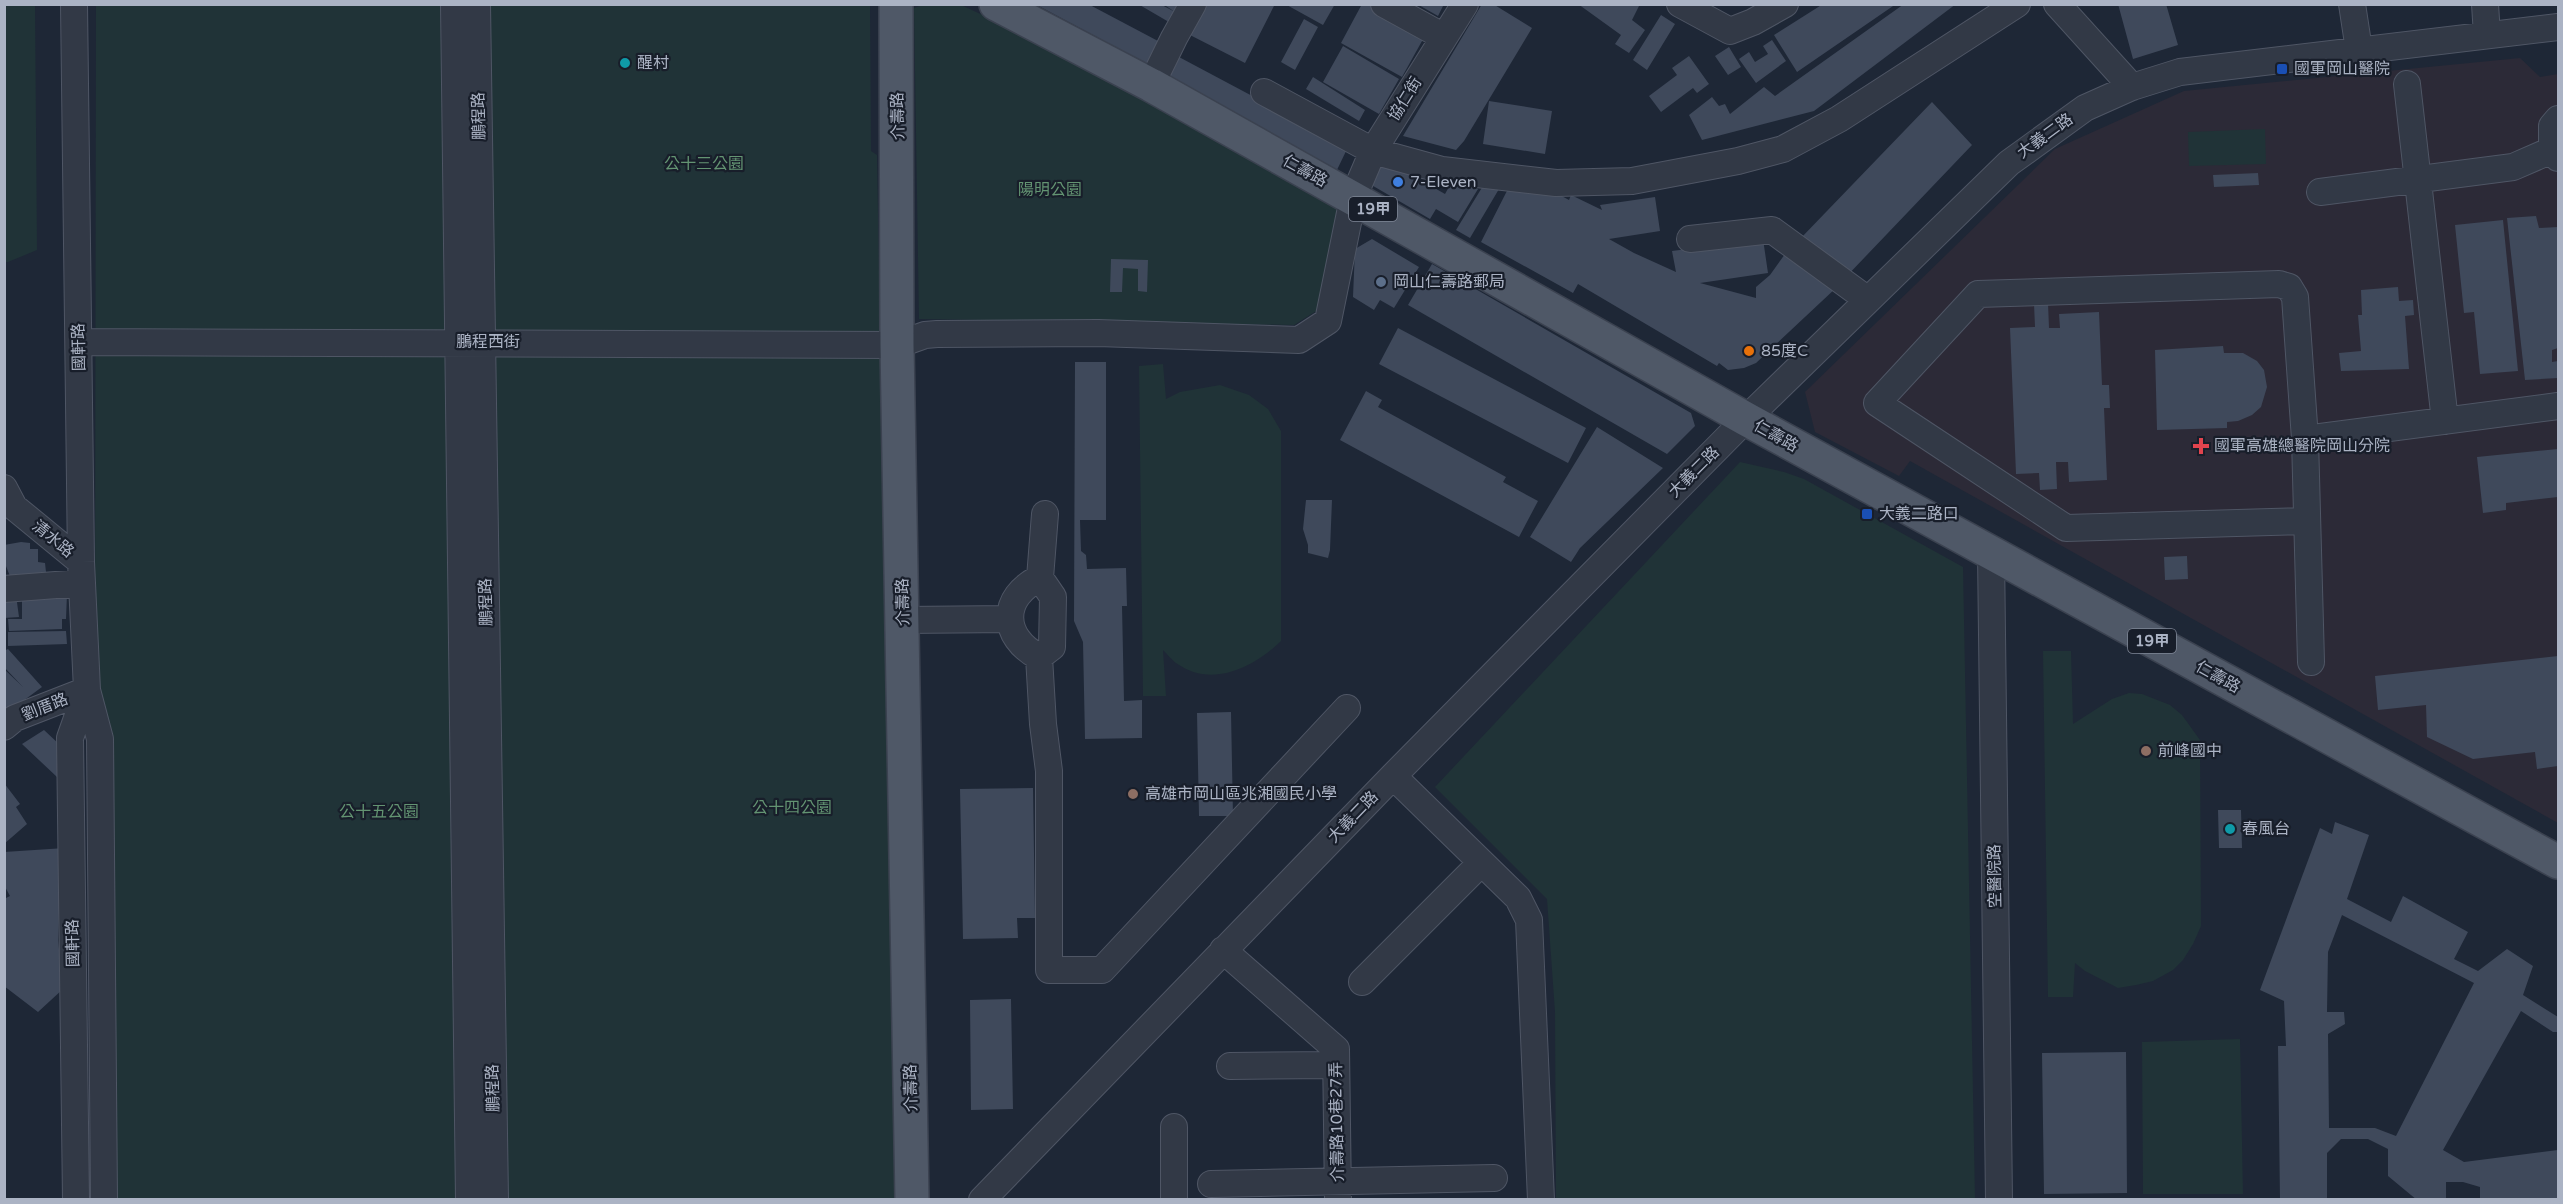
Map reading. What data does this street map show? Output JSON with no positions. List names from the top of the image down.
{
  "streets": {
    "main road": ["介壽路", "仁壽路", "19甲"],
    "street": [
      "協仁街",
      "鵬程路",
      "大義二路",
      "鵬程西街",
      "國軒路",
      "清水路",
      "劉厝路",
      "空醫院路",
      "介壽路10巷27弄"
    ]
  },
  "crossings": [
    ["協仁街", "仁壽路"],
    ["協仁街", "鵬程西街"],
    ["鵬程路", "鵬程西街"],
    ["介壽路", "鵬程西街"],
    ["大義二路", "仁壽路"],
    ["大義二路", "介壽路10巷27弄"],
    ["仁壽路", "鵬程西街"],
    ["仁壽路", "空醫院路"],
    ["鵬程西街", "國軒路"],
    ["國軒路", "清水路"],
    ["國軒路", "劉厝路"]
  ],
  "parks": [
    "公十三公園",
    "陽明公園",
    "公十四公園",
    "公十五公園"
  ],
  "places": {
    "other": [
      "醒村",
      "7-Eleven",
      "岡山仁壽路郵局",
      "85度C",
      "前峰國中",
      "高雄市岡山區兆湘國民小學",
      "春風台"
    ],
    "transit": ["國軍岡山醫院", "大義二路口"],
    "health": ["國軍高雄總醫院岡山分院"]
  }
}
